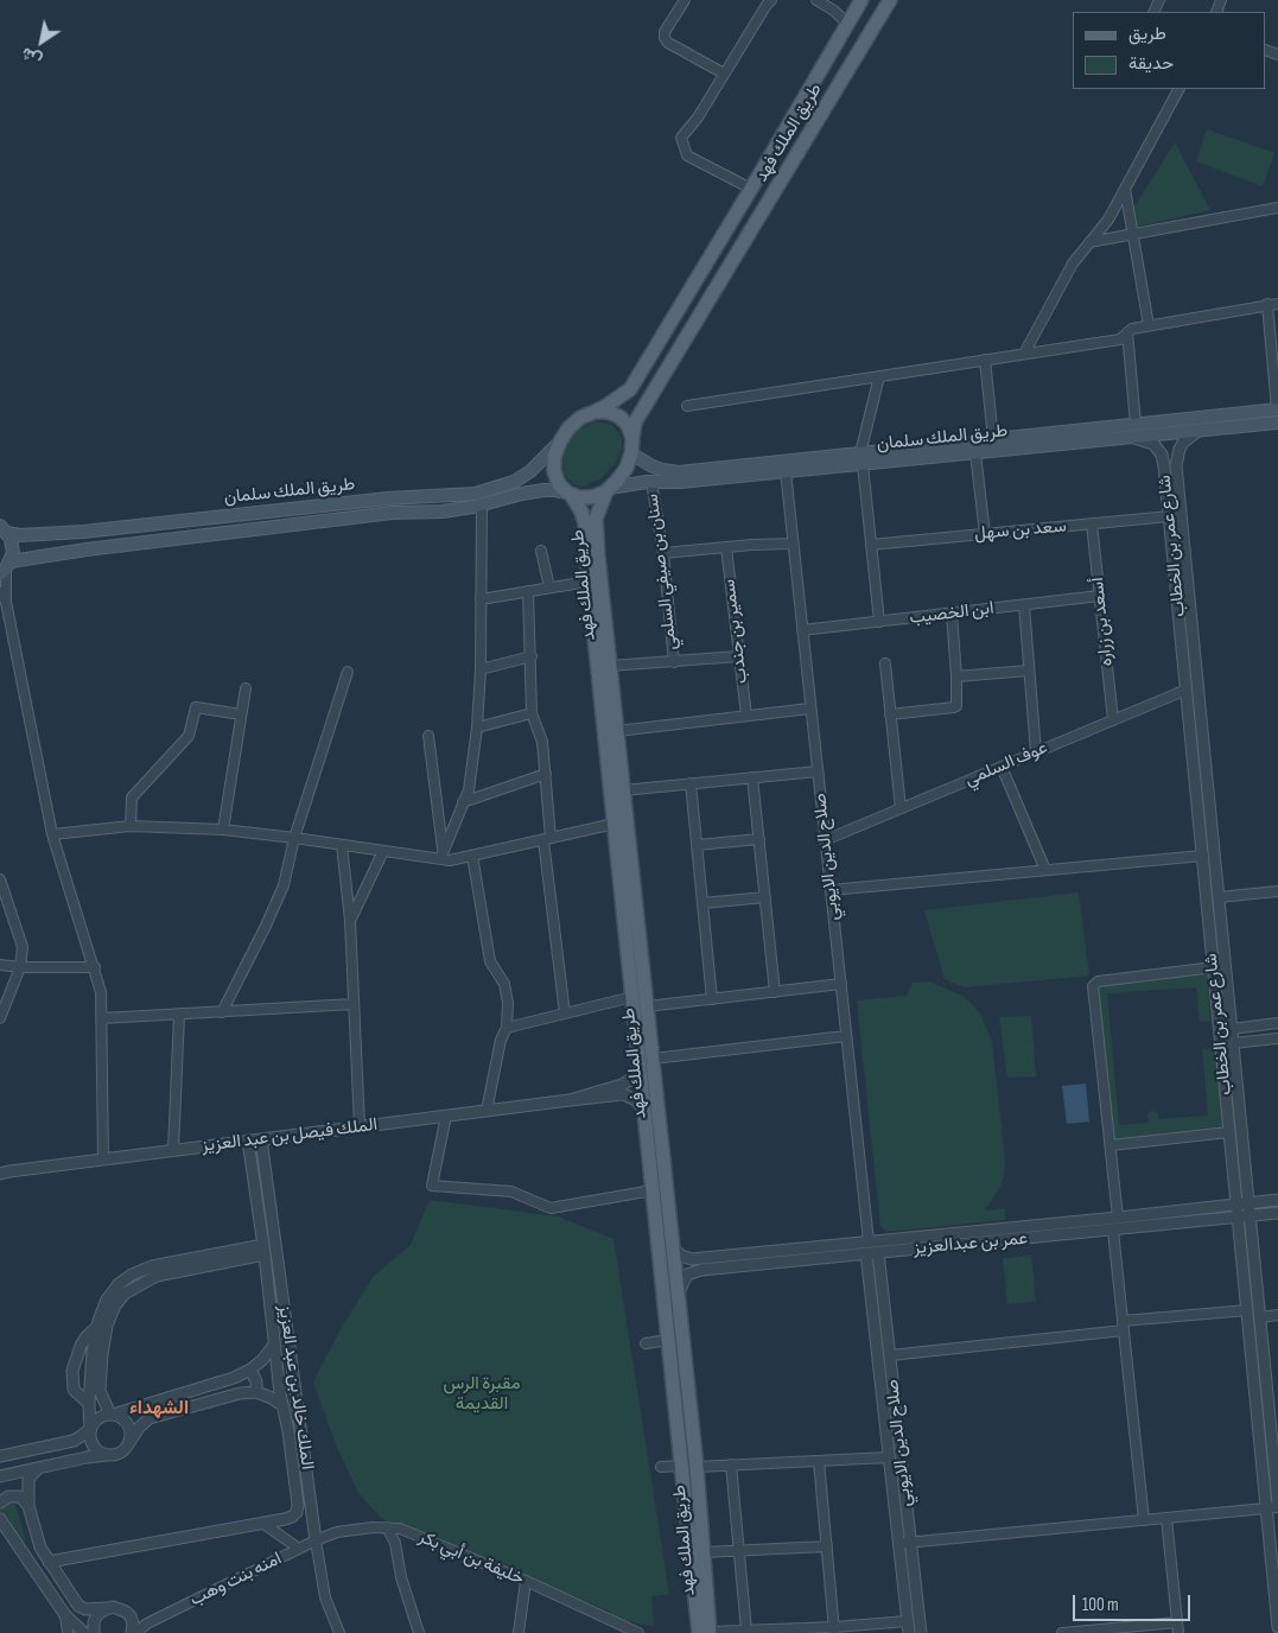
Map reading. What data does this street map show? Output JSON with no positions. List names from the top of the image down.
{
  "streets": {
    "main road": ["طريق الملك فهد", "طريق الملك سلمان"],
    "street": [
      "سعد بن سهل",
      "شارع عمر بن الخطاب",
      "سنان بن صيفي السلمي",
      "ابن الخصيب",
      "أسعد بن زراره",
      "سمير بن جندب",
      "عوف السلمي",
      "صلاح الدين الايوبي",
      "الملك فيصل بن عبد العزيز",
      "عمر بن عبدالعزيز",
      "الملك خالد بن عبد العزيز",
      "خليفة بن أبي بكر",
      "امنه بنت وهب"
    ]
  },
  "crossings": [
    ["طريق الملك فهد", "طريق الملك سلمان"],
    ["طريق الملك فهد", "عمر بن عبدالعزيز"],
    ["طريق الملك سلمان", "شارع عمر بن الخطاب"],
    ["طريق الملك سلمان", "سنان بن صيفي السلمي"],
    ["طريق الملك سلمان", "صلاح الدين الايوبي"],
    ["سعد بن سهل", "شارع عمر بن الخطاب"],
    ["سعد بن سهل", "أسعد بن زراره"],
    ["شارع عمر بن الخطاب", "عوف السلمي"],
    ["شارع عمر بن الخطاب", "عمر بن عبدالعزيز"],
    ["ابن الخصيب", "أسعد بن زراره"],
    ["ابن الخصيب", "صلاح الدين الايوبي"],
    ["أسعد بن زراره", "عوف السلمي"],
    ["عوف السلمي", "صلاح الدين الايوبي"],
    ["صلاح الدين الايوبي", "عمر بن عبدالعزيز"],
    ["الملك فيصل بن عبد العزيز", "الملك خالد بن عبد العزيز"],
    ["الملك خالد بن عبد العزيز", "خليفة بن أبي بكر"],
    ["الملك خالد بن عبد العزيز", "امنه بنت وهب"],
    ["خليفة بن أبي بكر", "امنه بنت وهب"]
  ],
  "districts": ["الشهداء"],
  "parks": ["مقبرة الرس القديمة"],
  "legend": ["طريق", "حديقة"],
  "scale_bar": "100 m",
  "north": "bottom left"
}
